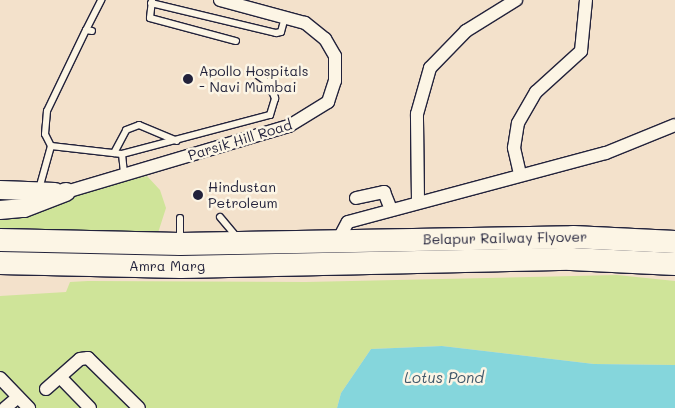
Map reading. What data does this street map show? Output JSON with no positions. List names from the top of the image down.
{
  "streets": {
    "highway": ["Belapur Railway Flyover", "Amra Marg"],
    "street": ["Parsik Hill Road"]
  },
  "crossings": [
    ["Belapur Railway Flyover", "Amra Marg"]
  ],
  "water": ["Lotus Pond"],
  "places": ["Apollo Hospitals - Navi Mumbai", "Hindustan Petroleum"]
}
